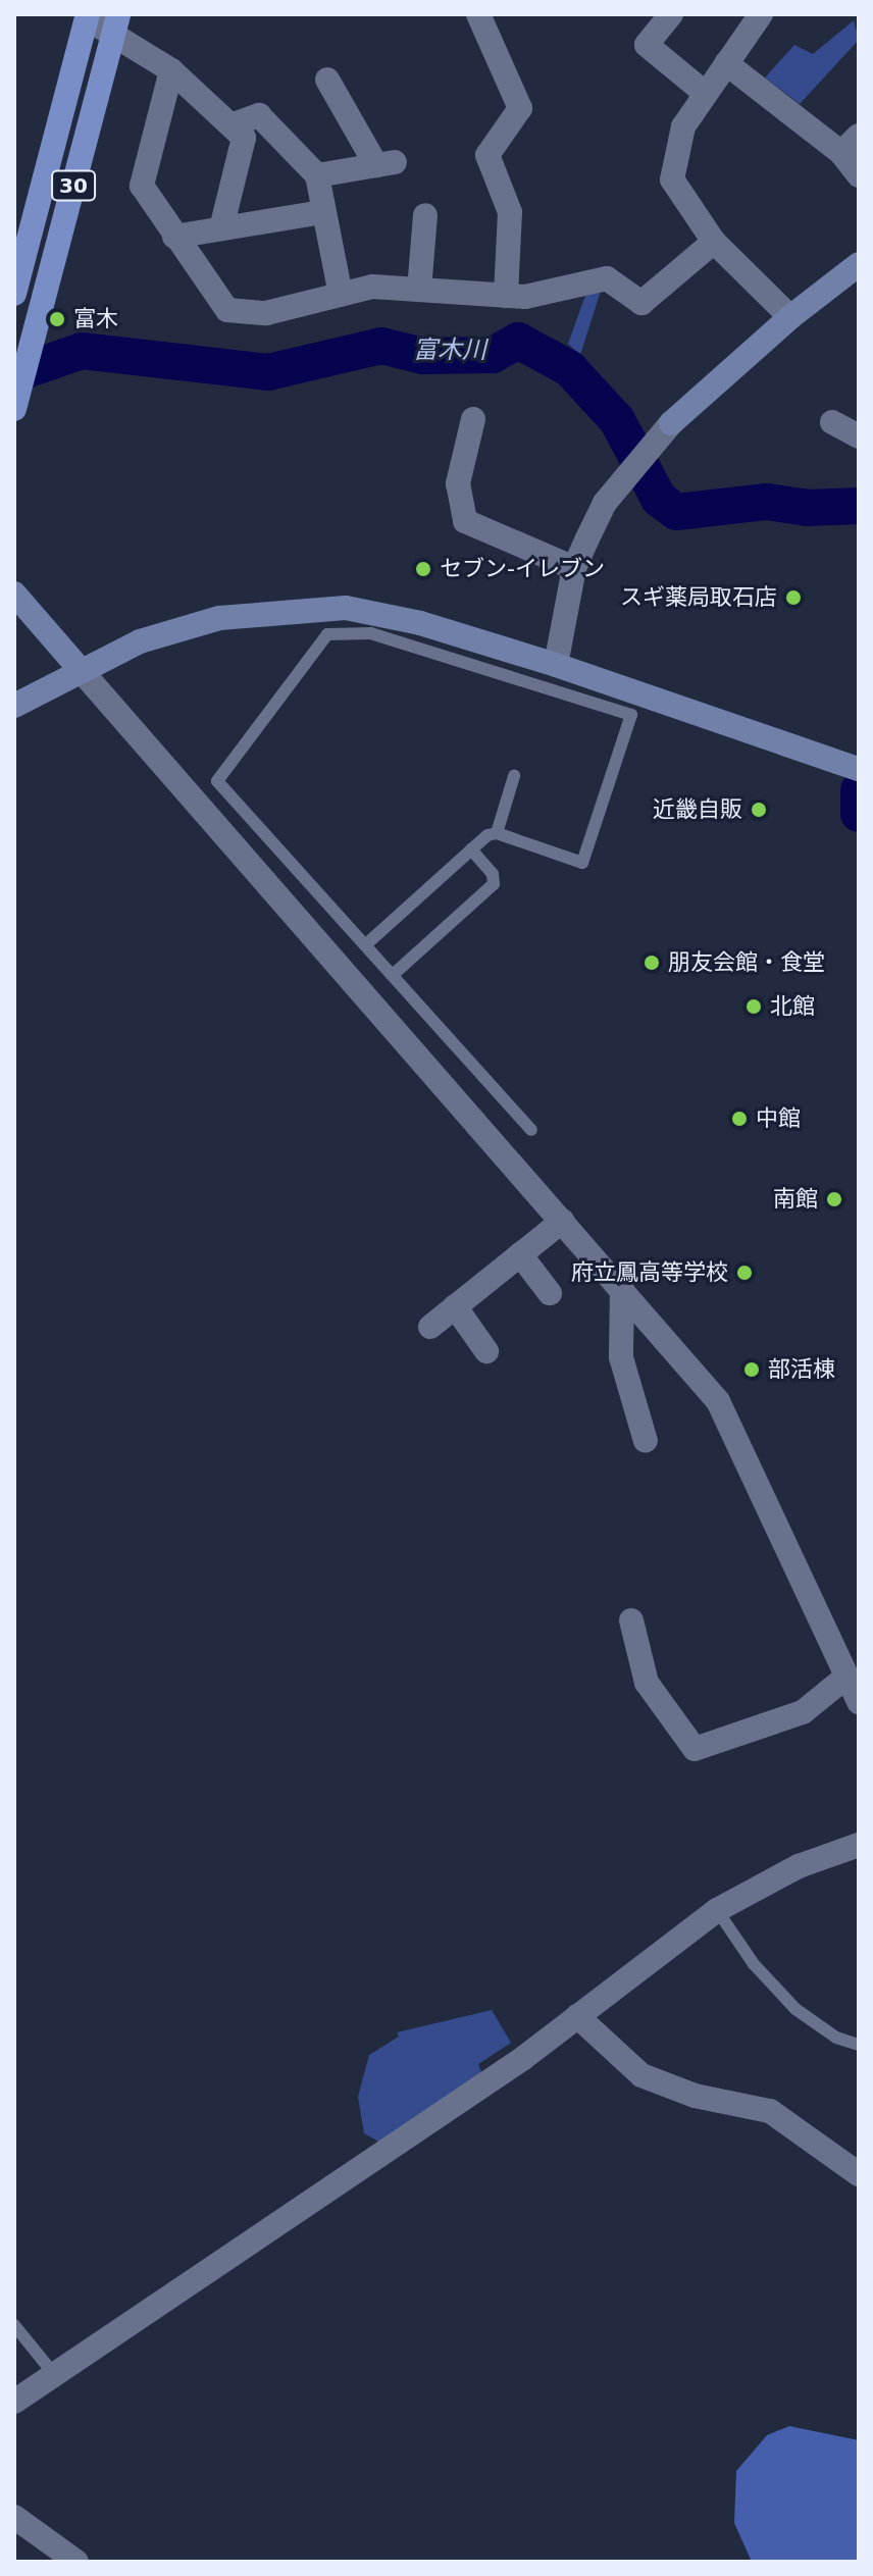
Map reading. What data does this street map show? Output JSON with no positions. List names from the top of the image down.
{
  "streets": {
    "main road": ["30"]
  },
  "water": ["富木川"],
  "places": [
    "富木",
    "セブン-イレブン",
    "スギ薬局取石店",
    "近畿自販",
    "朋友会館・食堂",
    "北館",
    "中館",
    "南館",
    "府立鳳高等学校",
    "部活棟"
  ]
}
